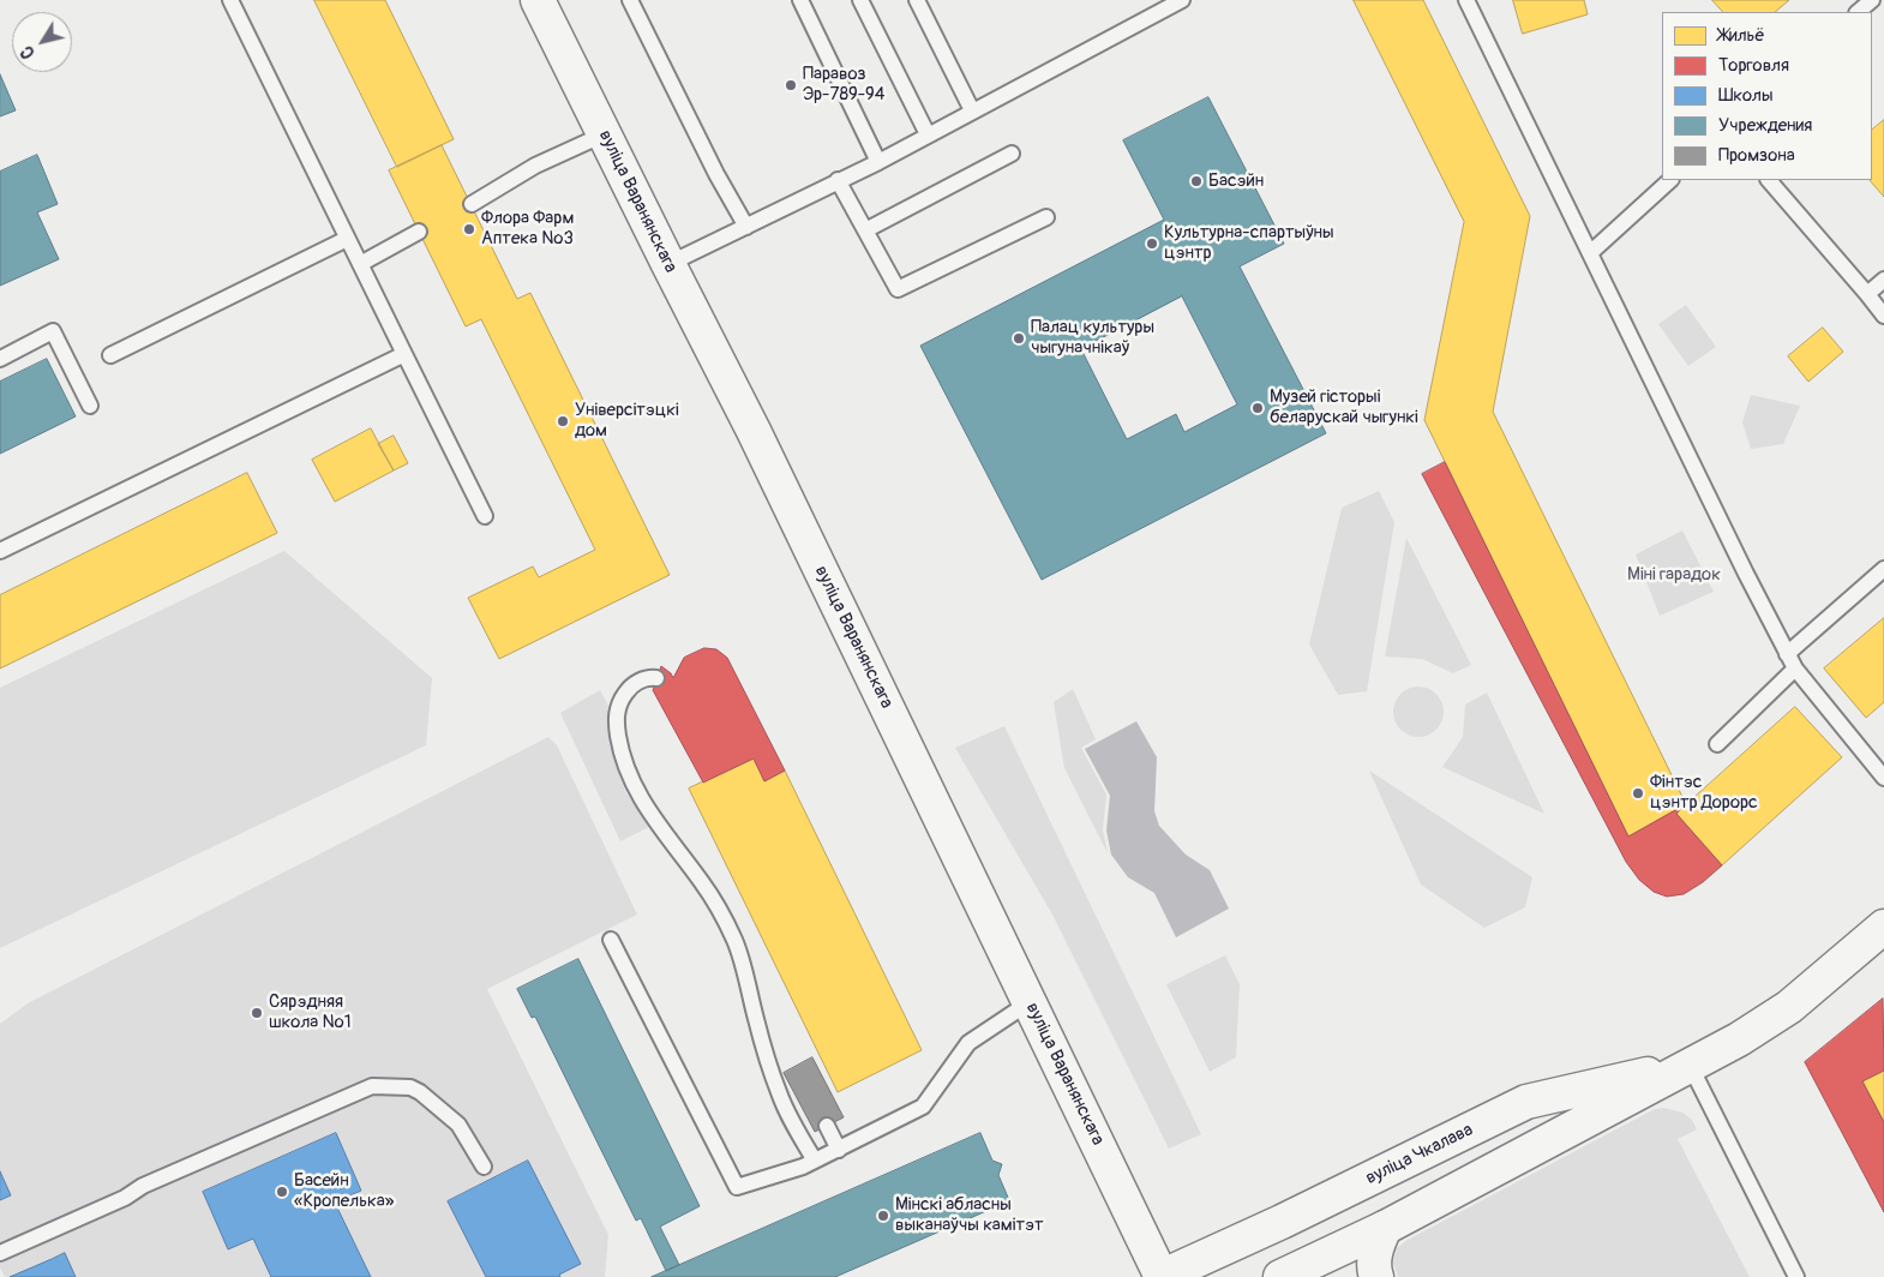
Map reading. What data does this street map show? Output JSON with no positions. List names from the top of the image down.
{
  "streets": {
    "main road": ["вуліца Варанянскага", "вуліца Чкалава"]
  },
  "crossings": [
    ["вуліца Варанянскага", "вуліца Чкалава"]
  ],
  "parks": ["Міні гарадок"],
  "places": [
    "Паравоз Эр-789-94",
    "Басэйн",
    "Флора Фарм Аптека №3",
    "Культурна-спартыўны цэнтр",
    "Палац культуры чыгуначнікаў",
    "Музей гісторыі беларускай чыгункі",
    "Універсітэцкі дом",
    "Фінтэс цэнтр Дорорс",
    "Сярэдняя школа №1",
    "Басейн «Кропелька»",
    "Мінскі абласны выканаўчы камітэт"
  ],
  "legend": [
    "Жильё",
    "Торговля",
    "Школы",
    "Учреждения",
    "Промзона"
  ],
  "north": "bottom left"
}
